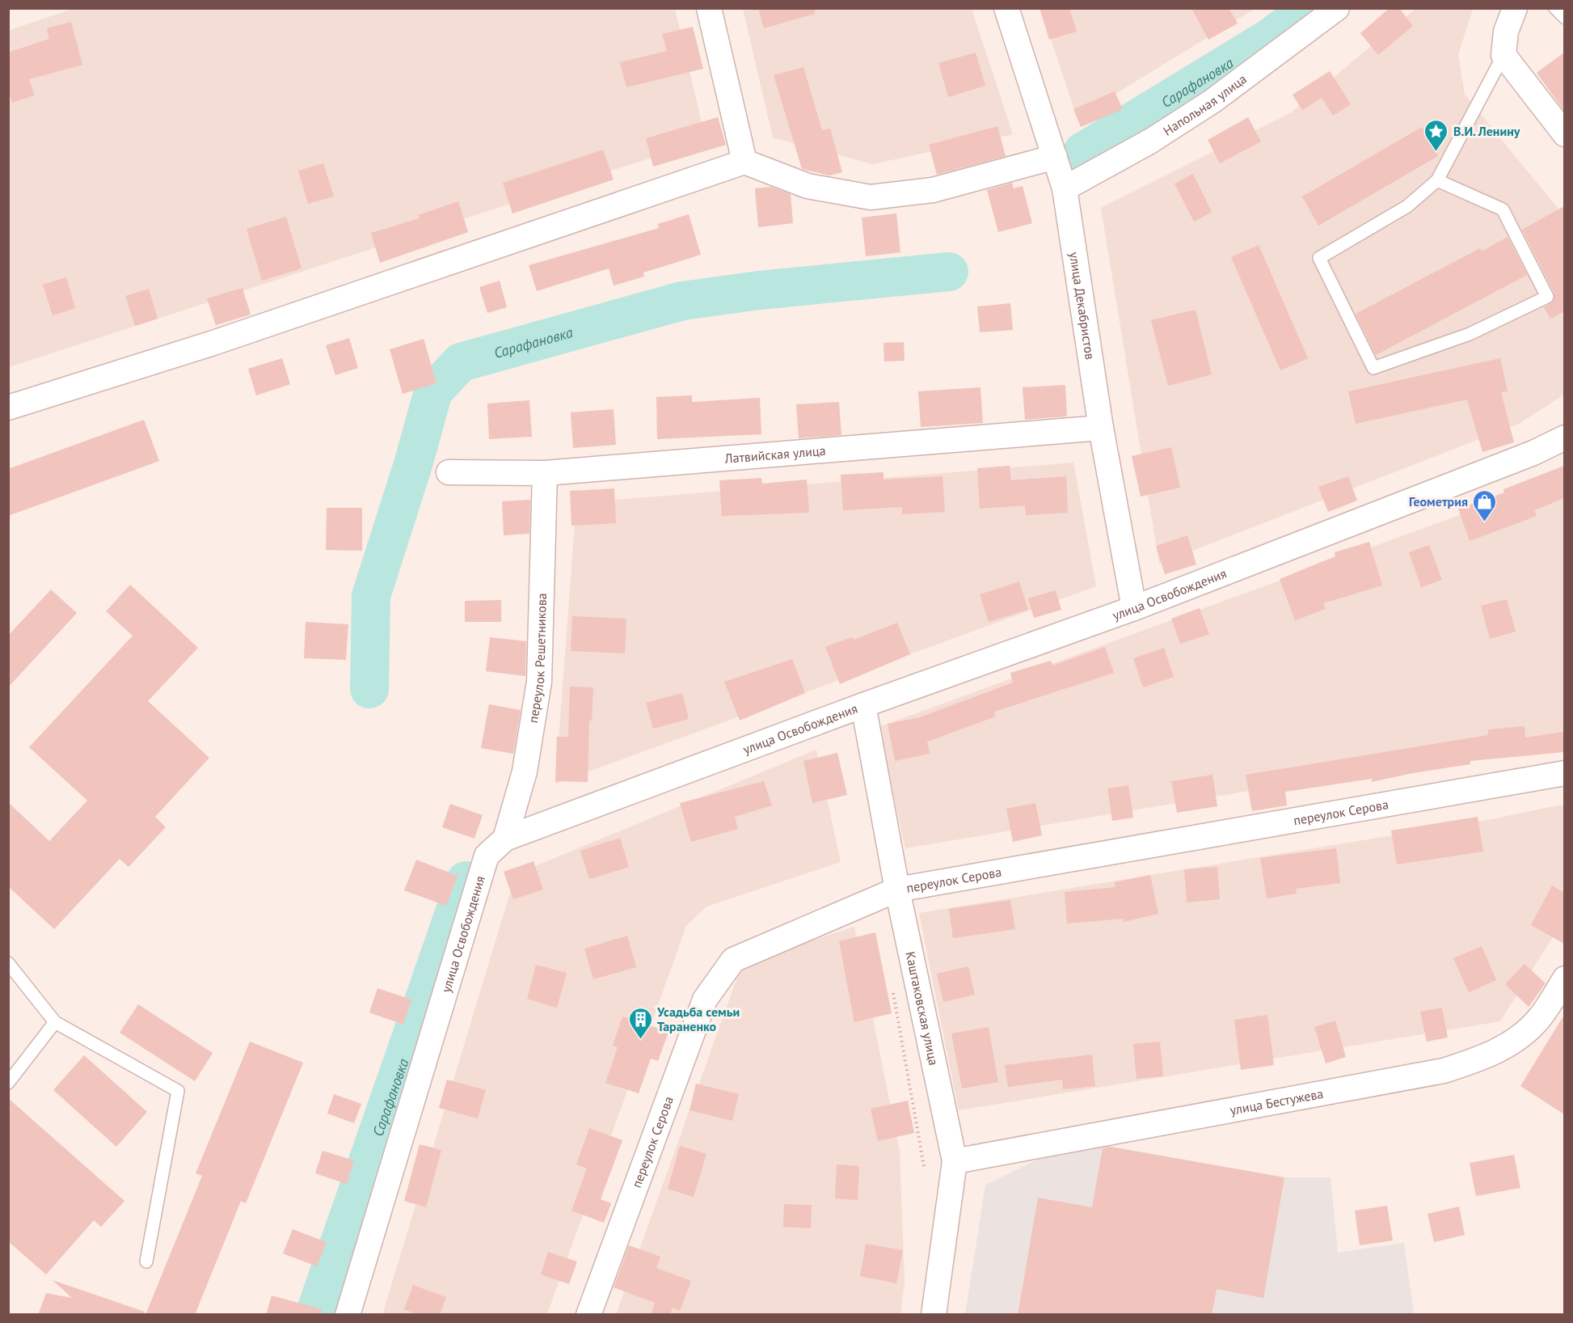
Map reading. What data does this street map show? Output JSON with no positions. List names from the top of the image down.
{
  "streets": {
    "street": [
      "Напольная улица",
      "улица Декабристов",
      "Латвийская улица",
      "улица Освобождения",
      "переулок Решетникова",
      "переулок Серова",
      "Каштаковская улица",
      "улица Бестужева"
    ]
  },
  "crossings": [
    ["Напольная улица", "улица Декабристов"],
    ["улица Декабристов", "Латвийская улица"],
    ["улица Декабристов", "улица Освобождения"],
    ["Латвийская улица", "переулок Решетникова"],
    ["улица Освобождения", "переулок Решетникова"],
    ["улица Освобождения", "Каштаковская улица"],
    ["переулок Серова", "Каштаковская улица"],
    ["Каштаковская улица", "улица Бестужева"]
  ],
  "water": ["Сарафановка"],
  "places": {
    "place": ["В.И. Ленину"],
    "shop": ["Геометрия"],
    "building": ["Усадьба семьи Тараненко"]
  }
}
